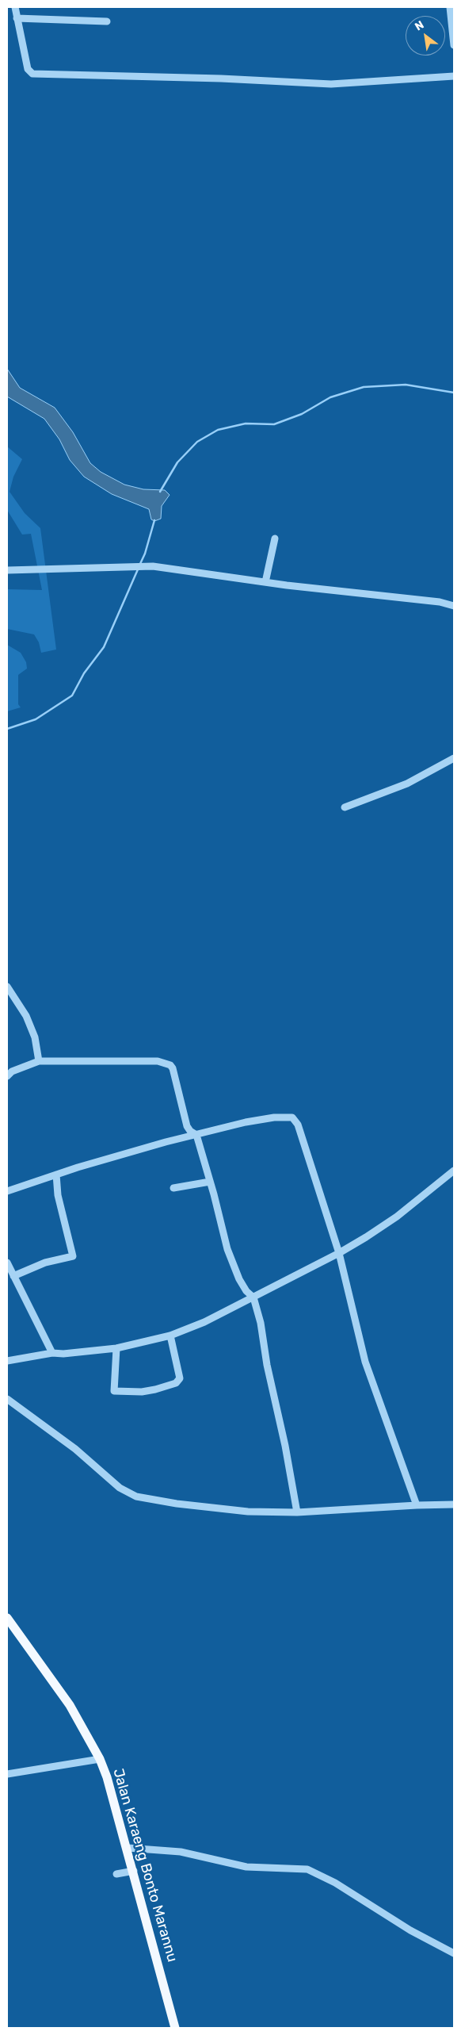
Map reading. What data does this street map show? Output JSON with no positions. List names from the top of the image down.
{
  "streets": {
    "main road": ["Jalan Karaeng Bonto Marannu"]
  },
  "north": "top left"
}
